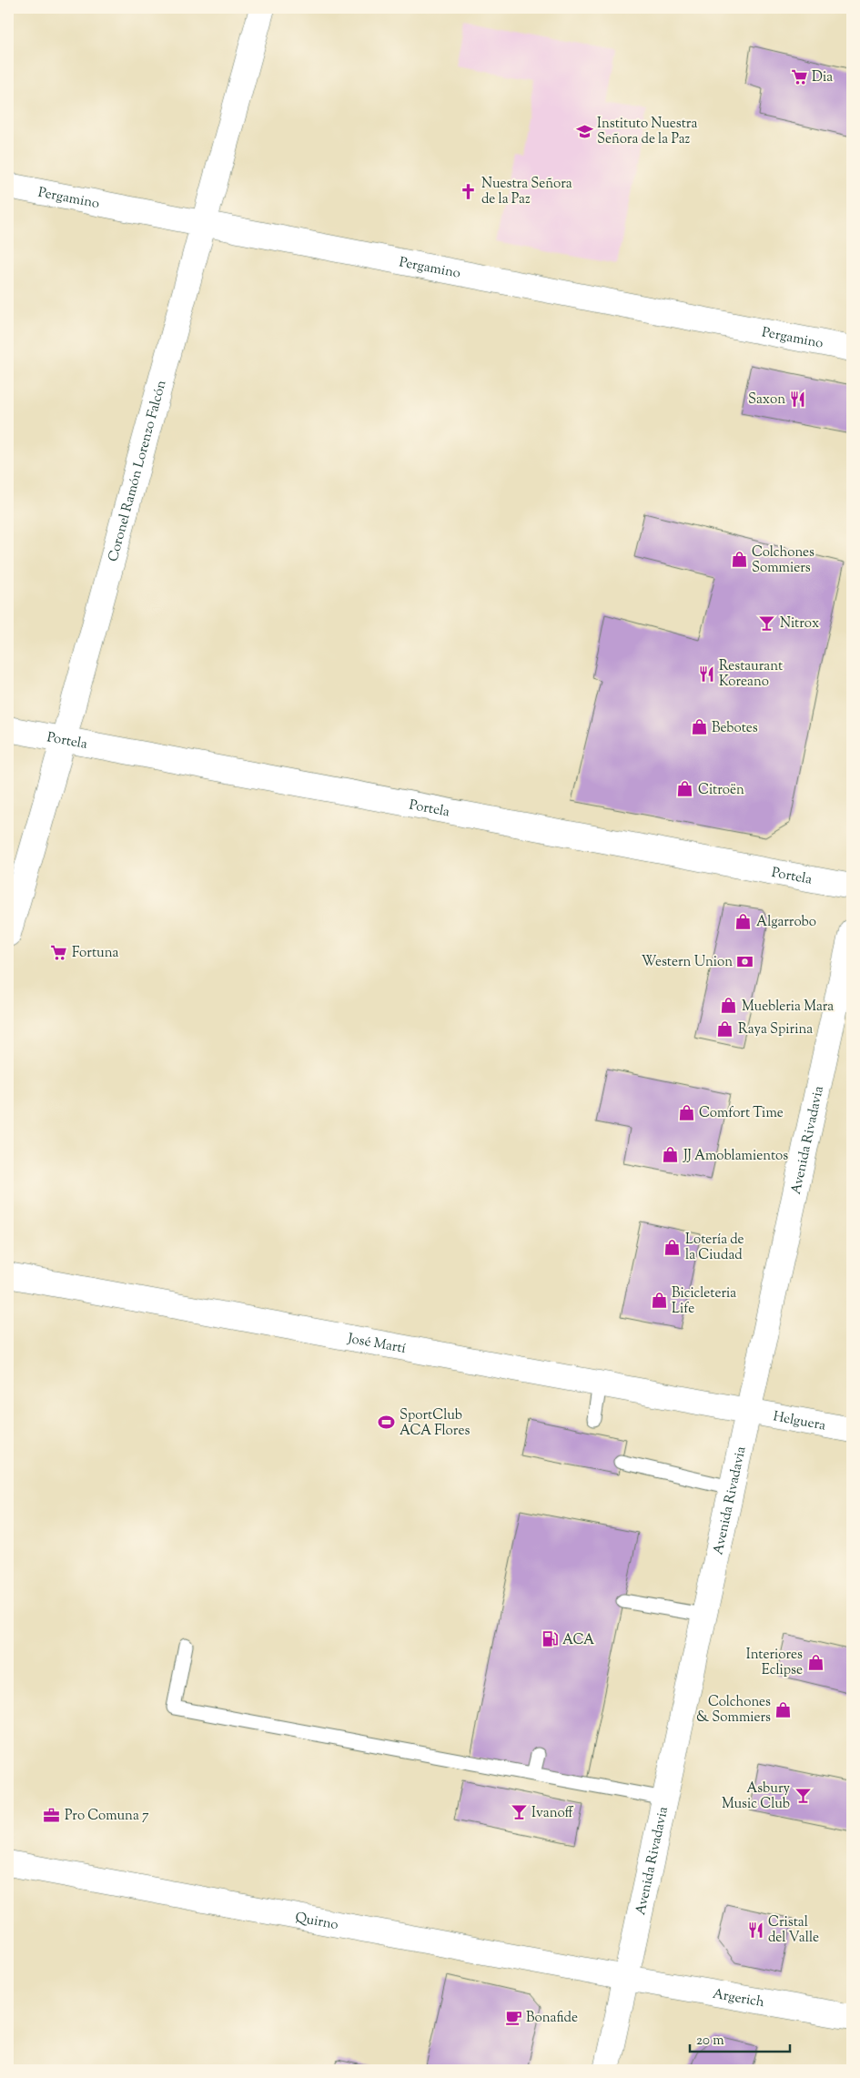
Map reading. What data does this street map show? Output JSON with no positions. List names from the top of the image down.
{
  "streets": {
    "street": [
      "Pergamino",
      "Coronel Ramón Lorenzo Falcón",
      "Portela",
      "Avenida Rivadavia",
      "José Martí",
      "Helguera",
      "Quirno",
      "Argerich"
    ]
  },
  "crossings": [
    ["Pergamino", "Coronel Ramón Lorenzo Falcón"],
    ["Coronel Ramón Lorenzo Falcón", "Portela"],
    ["Avenida Rivadavia", "José Martí"],
    ["Avenida Rivadavia", "Helguera"],
    ["Avenida Rivadavia", "Quirno"],
    ["Avenida Rivadavia", "Argerich"],
    ["José Martí", "Helguera"],
    ["Quirno", "Argerich"]
  ],
  "places": {
    "supermarket": ["Dia", "Fortuna"],
    "school or university": ["Instituto Nuestra Señora de la Paz"],
    "church": ["Nuestra Señora de la Paz"],
    "restaurant": ["Saxon", "Restaurant Koreano", "Cristal del Valle"],
    "shop": [
      "Colchones Sommiers",
      "Bebotes",
      "Citroën",
      "Algarrobo",
      "Muebleria Mara",
      "Raya Spirina",
      "Comfort Time",
      "JJ Amoblamientos",
      "Lotería de la Ciudad",
      "Bicicleteria Life",
      "Interiores Eclipse",
      "Colchones & Sommiers"
    ],
    "bar": ["Nitrox", "Asbury Music Club", "Ivanoff"],
    "bank": ["Western Union"],
    "sports": ["SportClub ACA Flores"],
    "fuel station": ["ACA"],
    "office": ["Pro Comuna 7"],
    "cafe": ["Bonafide"]
  },
  "scale_bar": "20 m"
}
